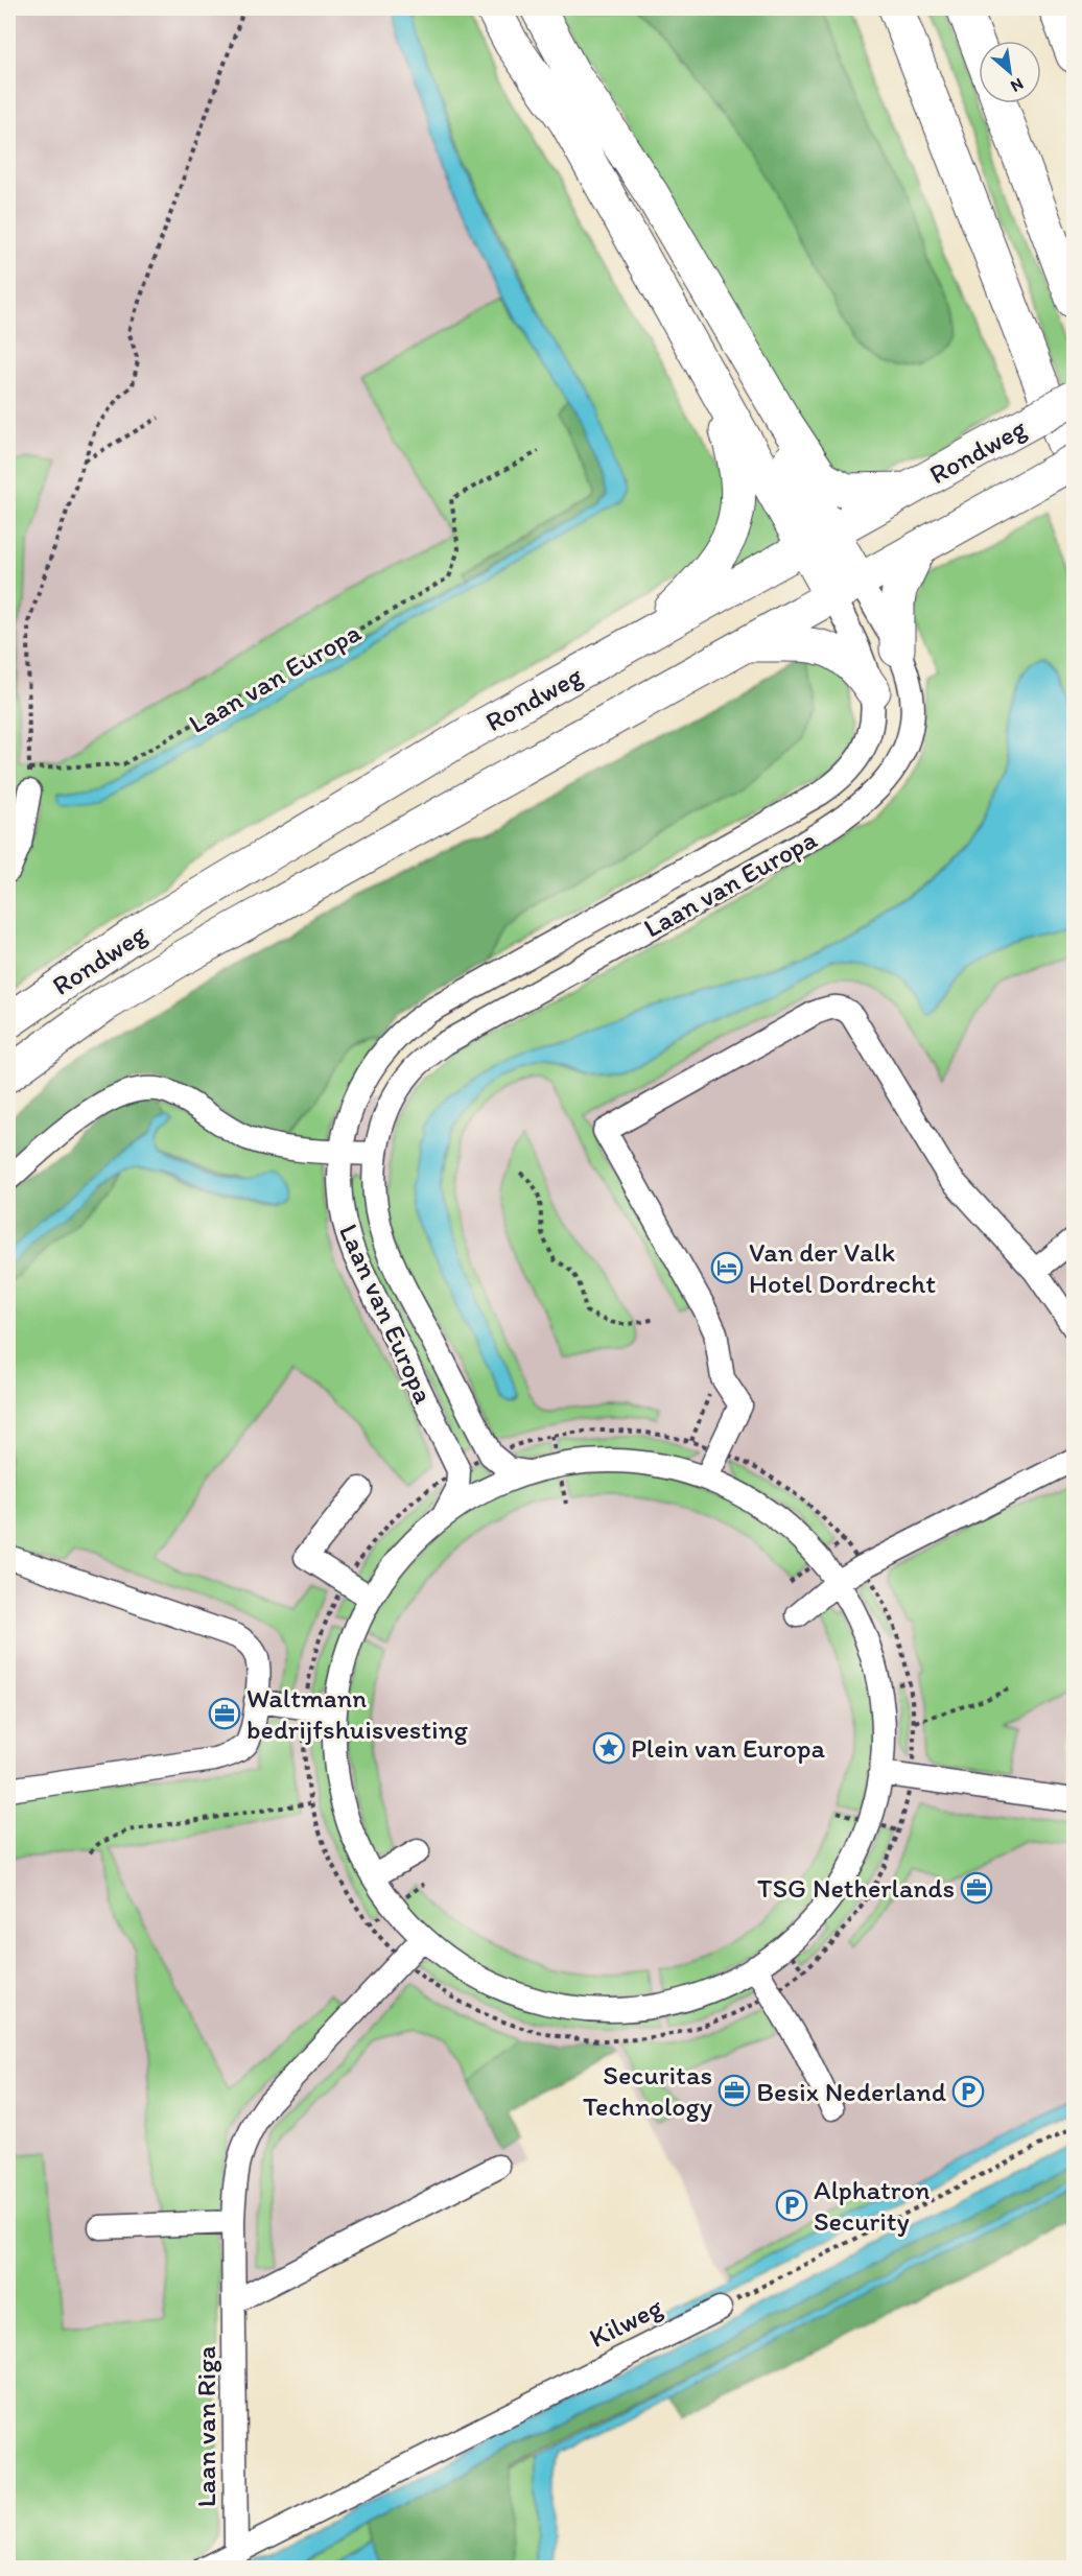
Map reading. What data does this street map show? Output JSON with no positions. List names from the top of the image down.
{
  "streets": {
    "highway": ["Rondweg", "Laan van Europa"],
    "street": ["Kilweg", "Laan van Riga"]
  },
  "crossings": [
    ["Rondweg", "Laan van Europa"],
    ["Kilweg", "Laan van Riga"]
  ],
  "places": {
    "hotel": ["Van der Valk Hotel Dordrecht"],
    "office": ["Waltmann bedrijfshuisvesting", "TSG Netherlands", "Securitas Technology"],
    "place": ["Plein van Europa"],
    "parking": ["Besix Nederland", "Alphatron Security"]
  },
  "north": "bottom right"
}
